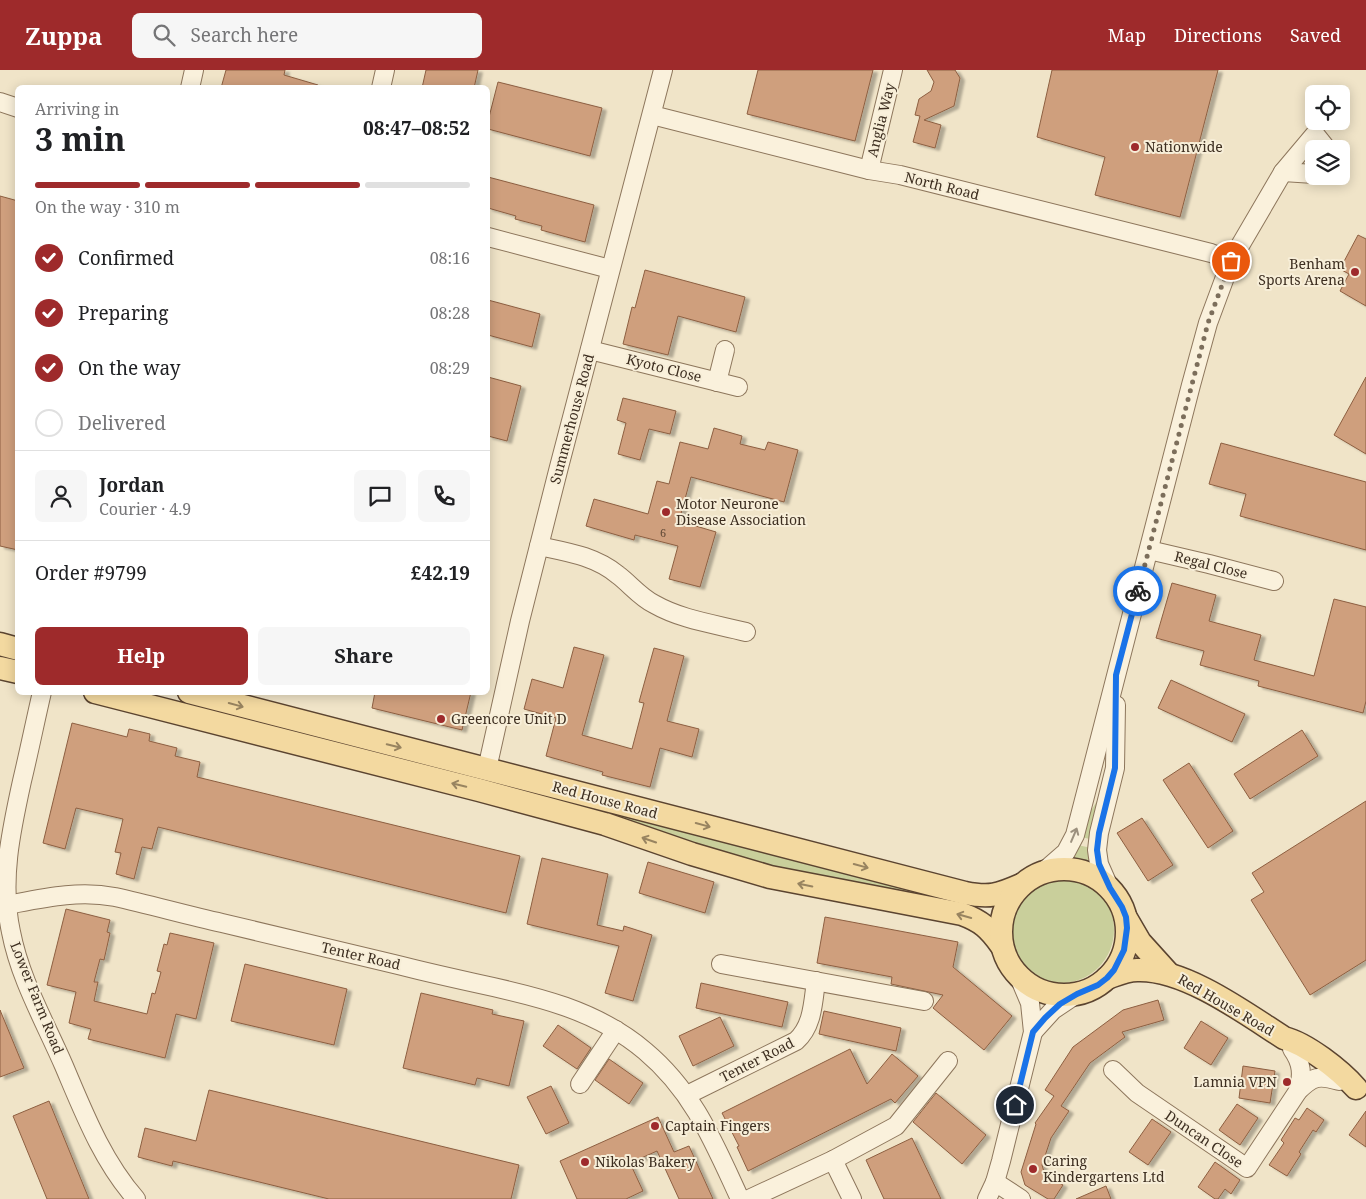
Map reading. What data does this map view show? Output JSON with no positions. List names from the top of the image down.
{
  "streets": {
    "main road": ["Red House Road"],
    "street": [
      "Anglia Way",
      "North Road",
      "Kyoto Close",
      "Summerhouse Road",
      "Regal Close",
      "Tenter Road",
      "Lower Farm Road",
      "Duncan Close"
    ]
  },
  "crossings": [
    ["Anglia Way", "North Road"],
    ["North Road", "Summerhouse Road"],
    ["Kyoto Close", "Summerhouse Road"],
    ["Summerhouse Road", "Red House Road"],
    ["Tenter Road", "Lower Farm Road"]
  ],
  "places": [
    "Nationwide",
    "Benham Sports Arena",
    "Motor Neurone Disease Association",
    "Greencore Unit D",
    "Lamnia VPN",
    "Captain Fingers",
    "Nikolas Bakery",
    "Caring Kindergartens Ltd"
  ],
  "house_numbers": ["6"],
  "page": {
    "header": "Zuppa",
    "search": "Search here",
    "nav": ["Map", "Directions", "Saved"],
    "heading": ["3 min", "Arriving in", "08:47–08:52"],
    "panel": [
      "Jordan",
      "Courier · 4.9",
      "Order #9799",
      "£42.19"
    ],
    "bar": "On the way · 310 m",
    "list": [
      ["Confirmed", "08:16"],
      ["Preparing", "08:28"],
      ["On the way", "08:29"],
      "Delivered"
    ],
    "buttons": ["Help", "Share"]
  }
}
